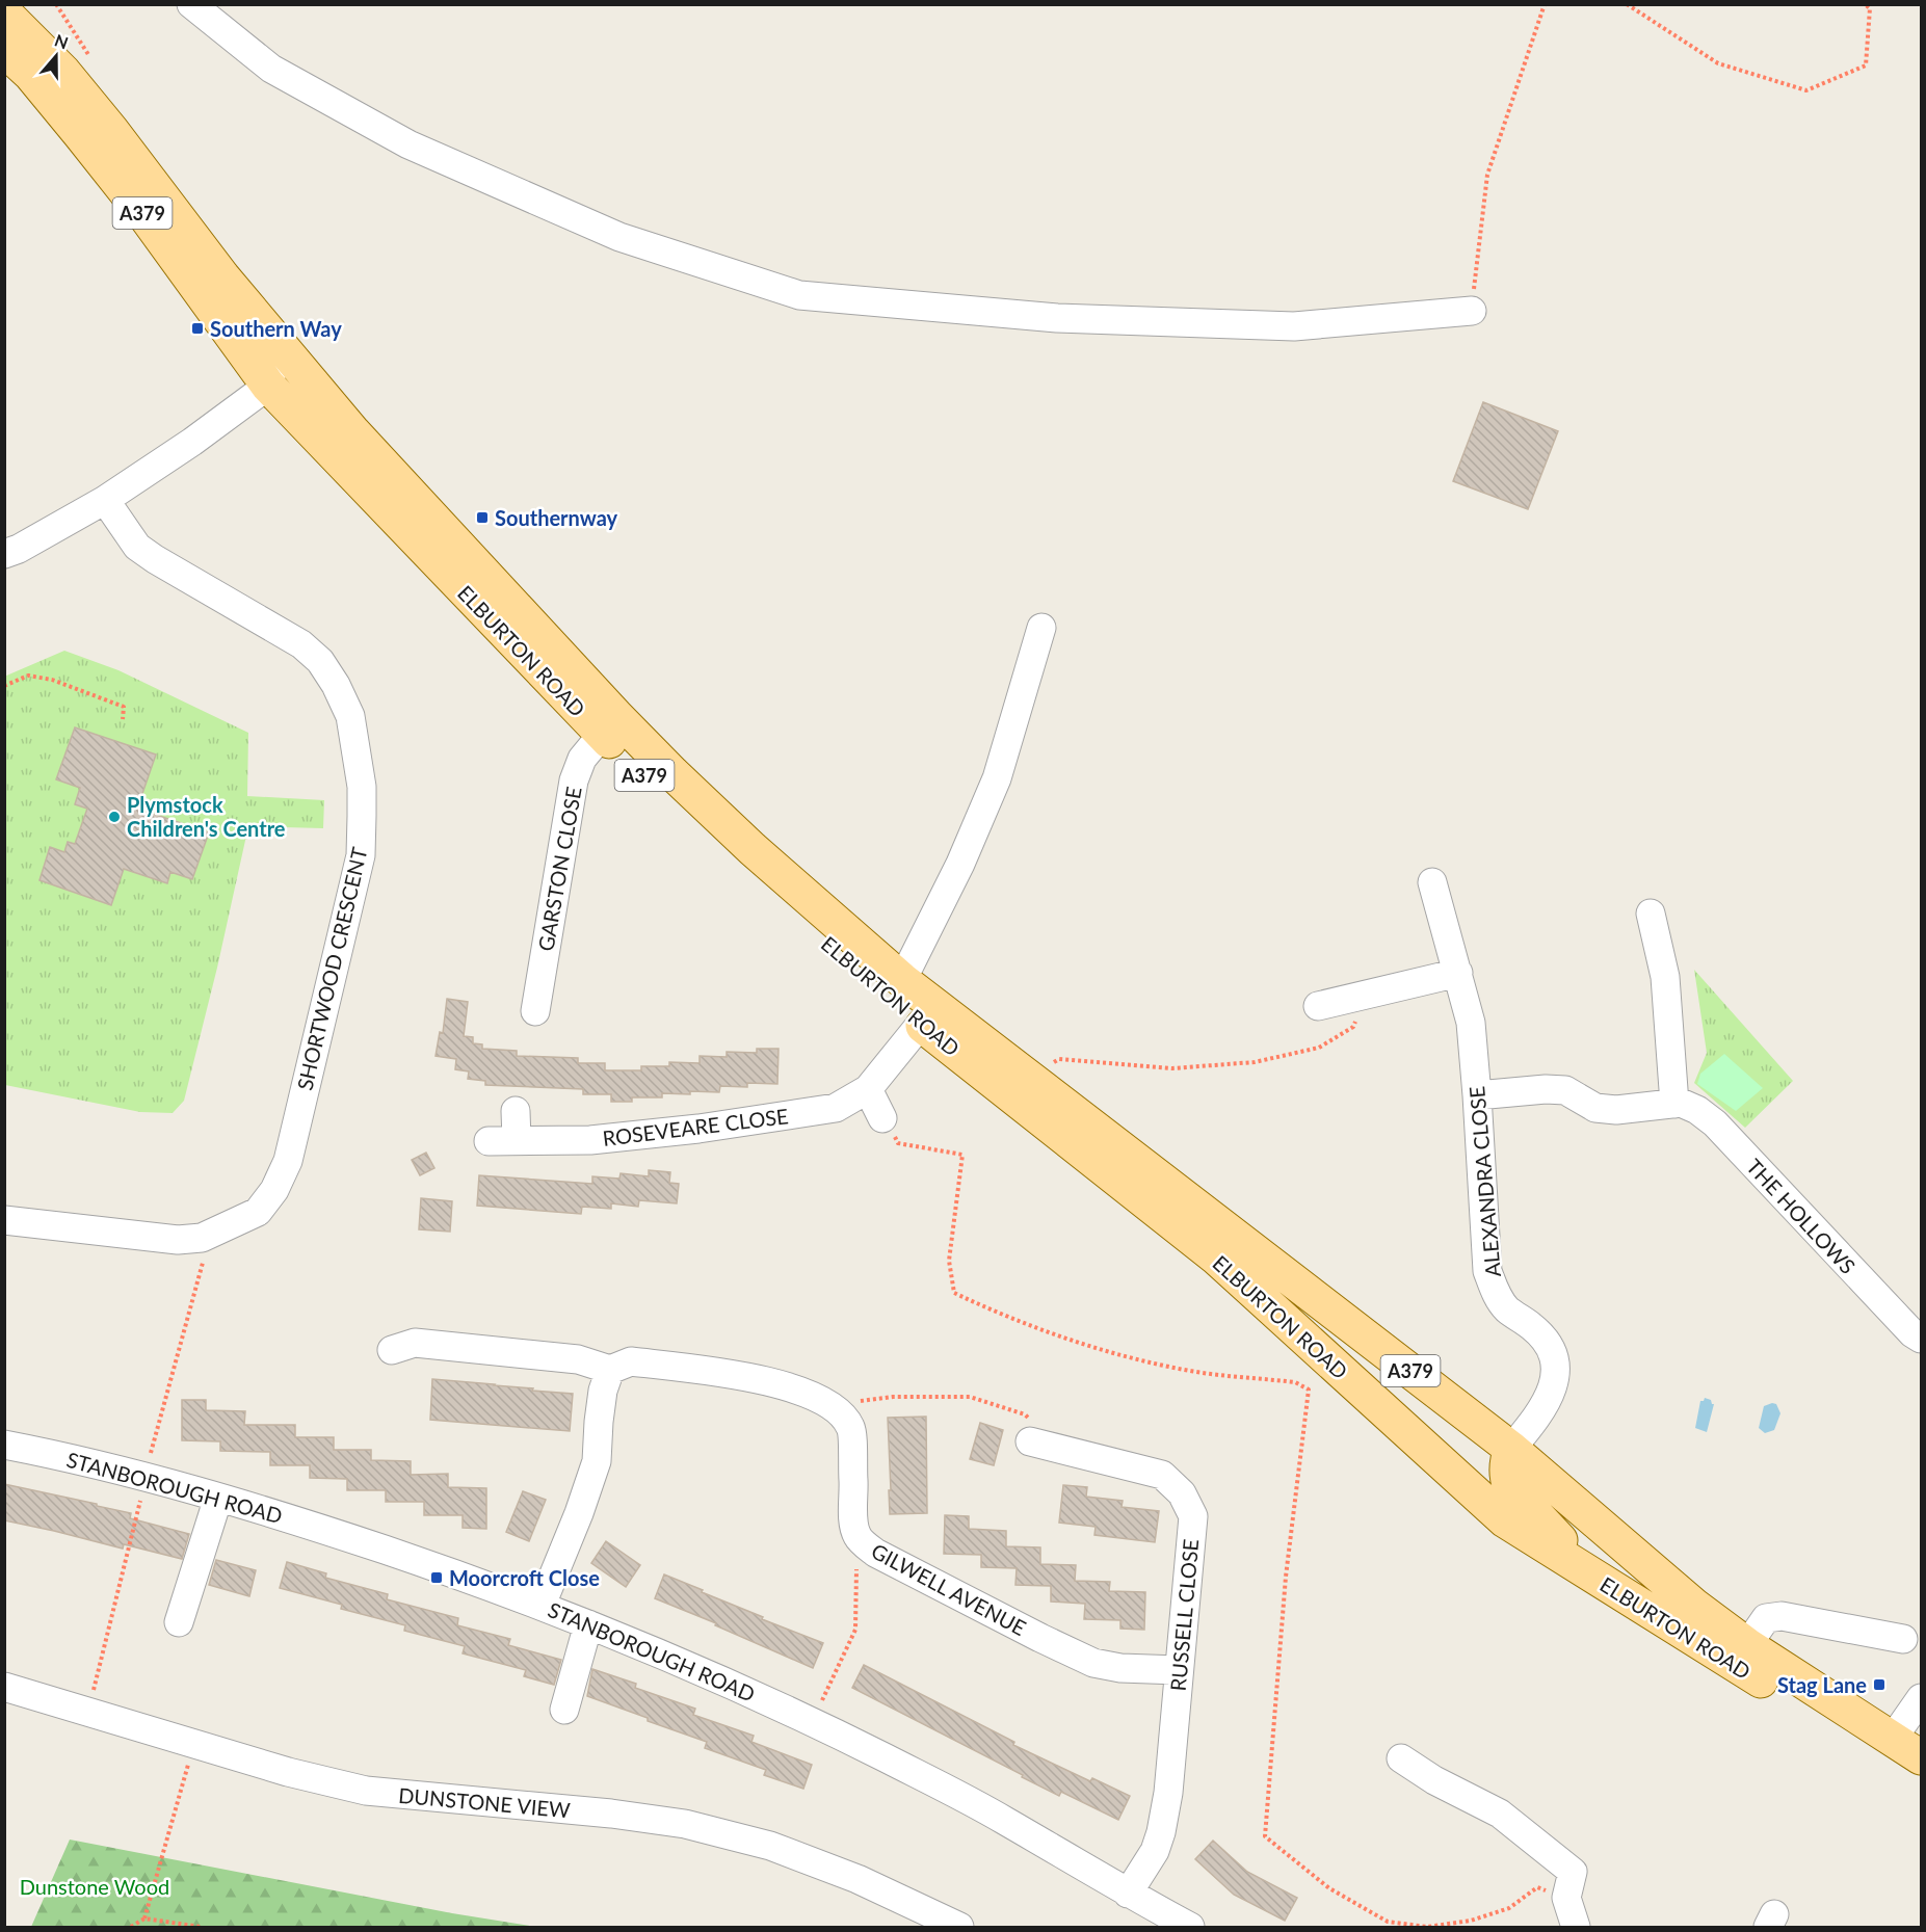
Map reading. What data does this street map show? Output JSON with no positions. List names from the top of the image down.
{
  "streets": {
    "main road": ["A379", "ELBURTON ROAD"],
    "street": [
      "GARSTON CLOSE",
      "SHORTWOOD CRESCENT",
      "ROSEVEARE CLOSE",
      "ALEXANDRA CLOSE",
      "THE HOLLOWS",
      "STANBOROUGH ROAD",
      "GILWELL AVENUE",
      "RUSSELL CLOSE",
      "DUNSTONE VIEW"
    ]
  },
  "crossings": [
    ["A379", "ELBURTON ROAD"],
    ["A379", "ALEXANDRA CLOSE"],
    ["ELBURTON ROAD", "GARSTON CLOSE"],
    ["ELBURTON ROAD", "ROSEVEARE CLOSE"],
    ["ELBURTON ROAD", "ALEXANDRA CLOSE"],
    ["ALEXANDRA CLOSE", "THE HOLLOWS"],
    ["STANBOROUGH ROAD", "RUSSELL CLOSE"],
    ["GILWELL AVENUE", "RUSSELL CLOSE"]
  ],
  "parks": ["Dunstone Wood"],
  "places": {
    "transit": [
      "Southern Way",
      "Southernway",
      "Moorcroft Close",
      "Stag Lane"
    ],
    "other": ["Plymstock Children's Centre"]
  },
  "north": "top"
}
